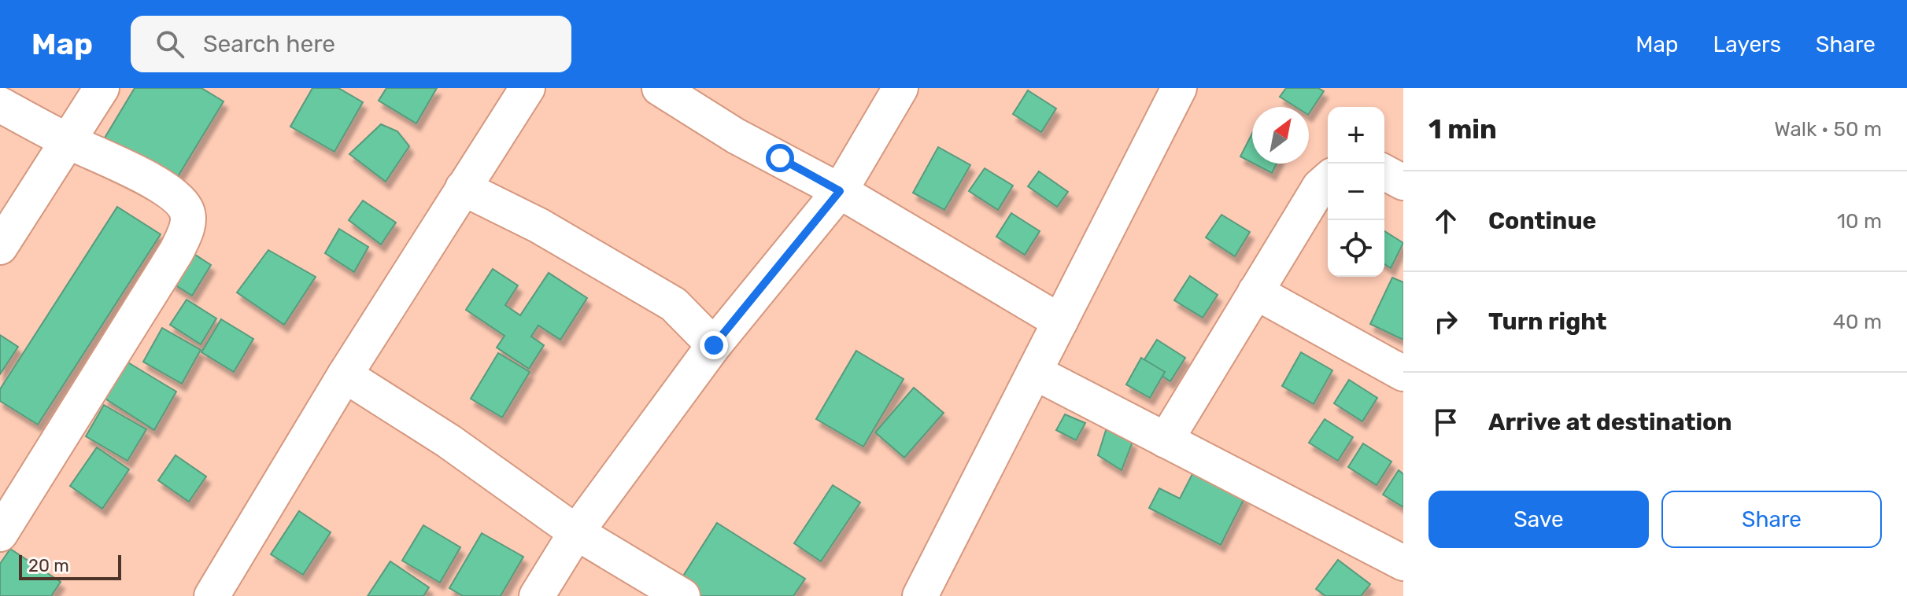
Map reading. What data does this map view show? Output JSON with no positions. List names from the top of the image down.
{
  "scale_bar": "20 m",
  "north": "top right",
  "page": {
    "header": "Map",
    "search": "Search here",
    "nav": ["Map", "Layers", "Share"],
    "heading": ["1 min", "Walk · 50 m"],
    "map_buttons": ["+", "−"],
    "list": [
      ["Continue", "10 m"],
      ["Turn right", "40 m"],
      "Arrive at destination"
    ],
    "buttons": ["Save", "Share"],
    "scale": "20 m"
  }
}
